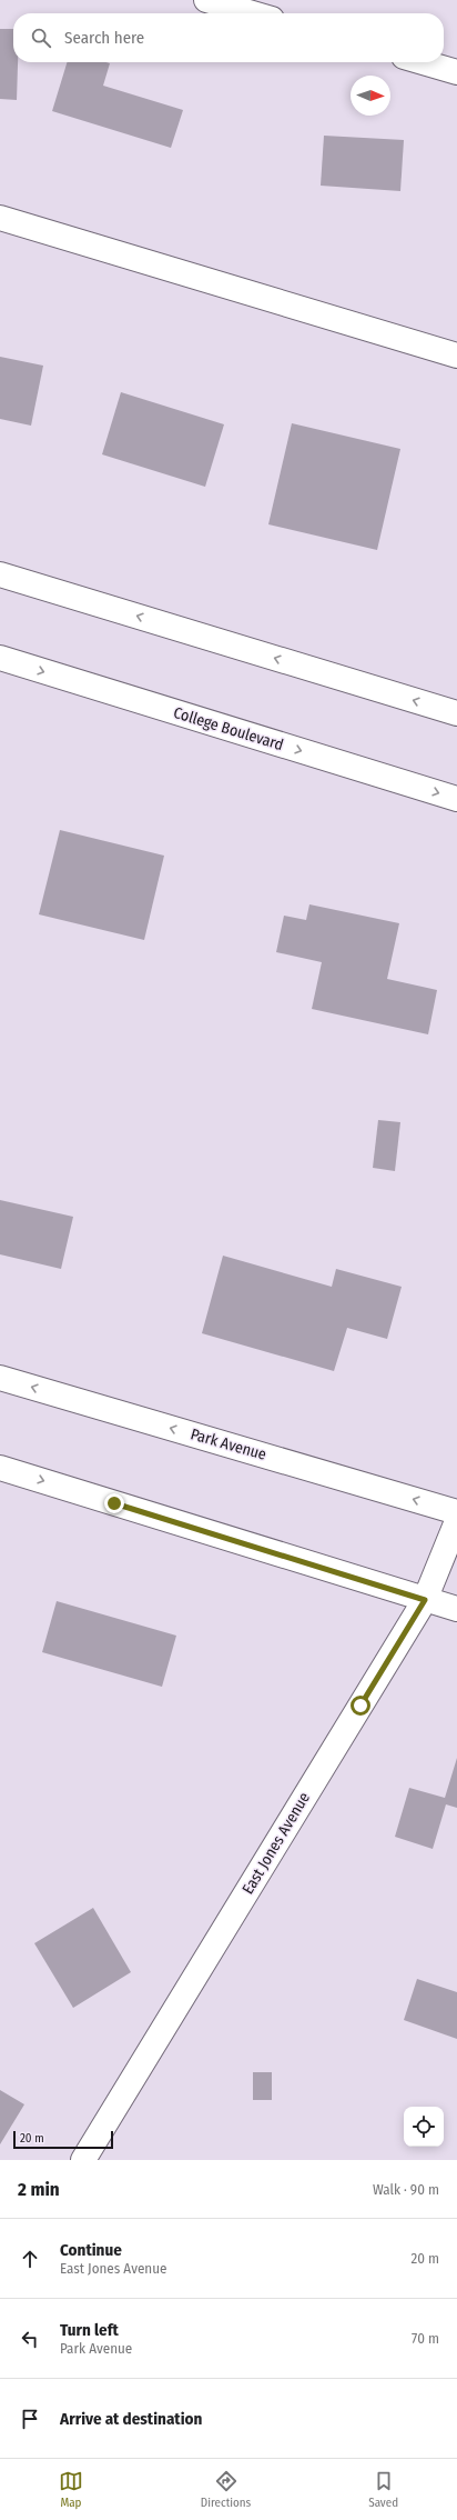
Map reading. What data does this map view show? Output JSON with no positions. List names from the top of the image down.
{
  "streets": {
    "street": ["College Boulevard", "Park Avenue", "East Jones Avenue"]
  },
  "scale_bar": "20 m",
  "north": "right",
  "page": {
    "search": "Search here",
    "scale": "20 m",
    "heading": ["2 min", "Walk · 90 m"],
    "list": [
      ["Continue", "East Jones Avenue", "20 m"],
      ["Turn left", "Park Avenue", "70 m"],
      "Arrive at destination"
    ],
    "nav": ["Map", "Directions", "Saved"]
  }
}
